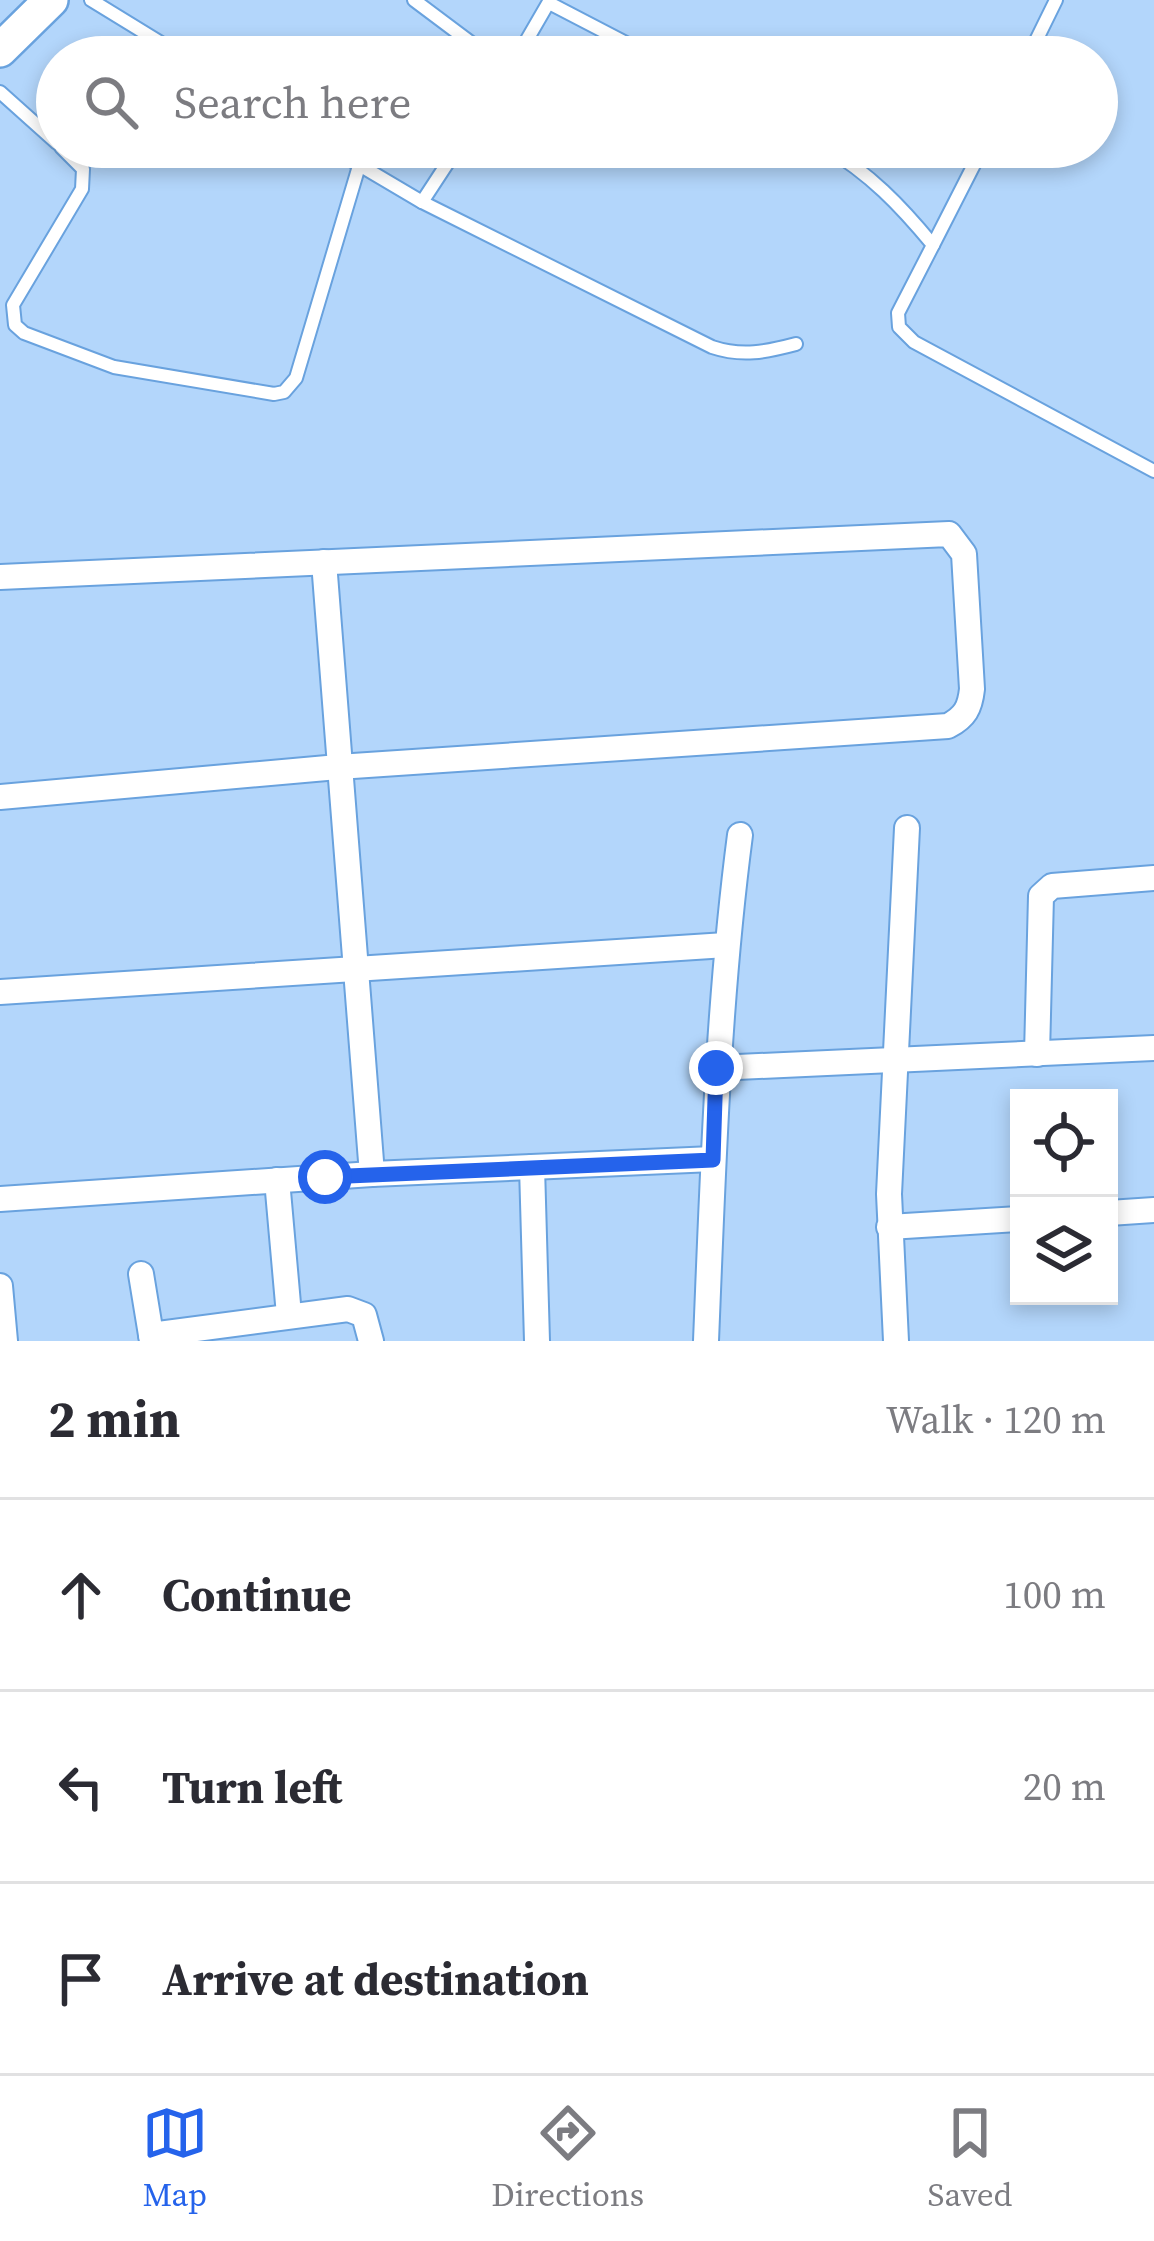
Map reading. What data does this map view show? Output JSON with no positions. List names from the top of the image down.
{
  "page": {
    "search": "Search here",
    "heading": ["2 min", "Walk · 120 m"],
    "list": [
      ["Continue", "100 m"],
      ["Turn left", "20 m"],
      "Arrive at destination"
    ],
    "nav": ["Map", "Directions", "Saved"]
  }
}
